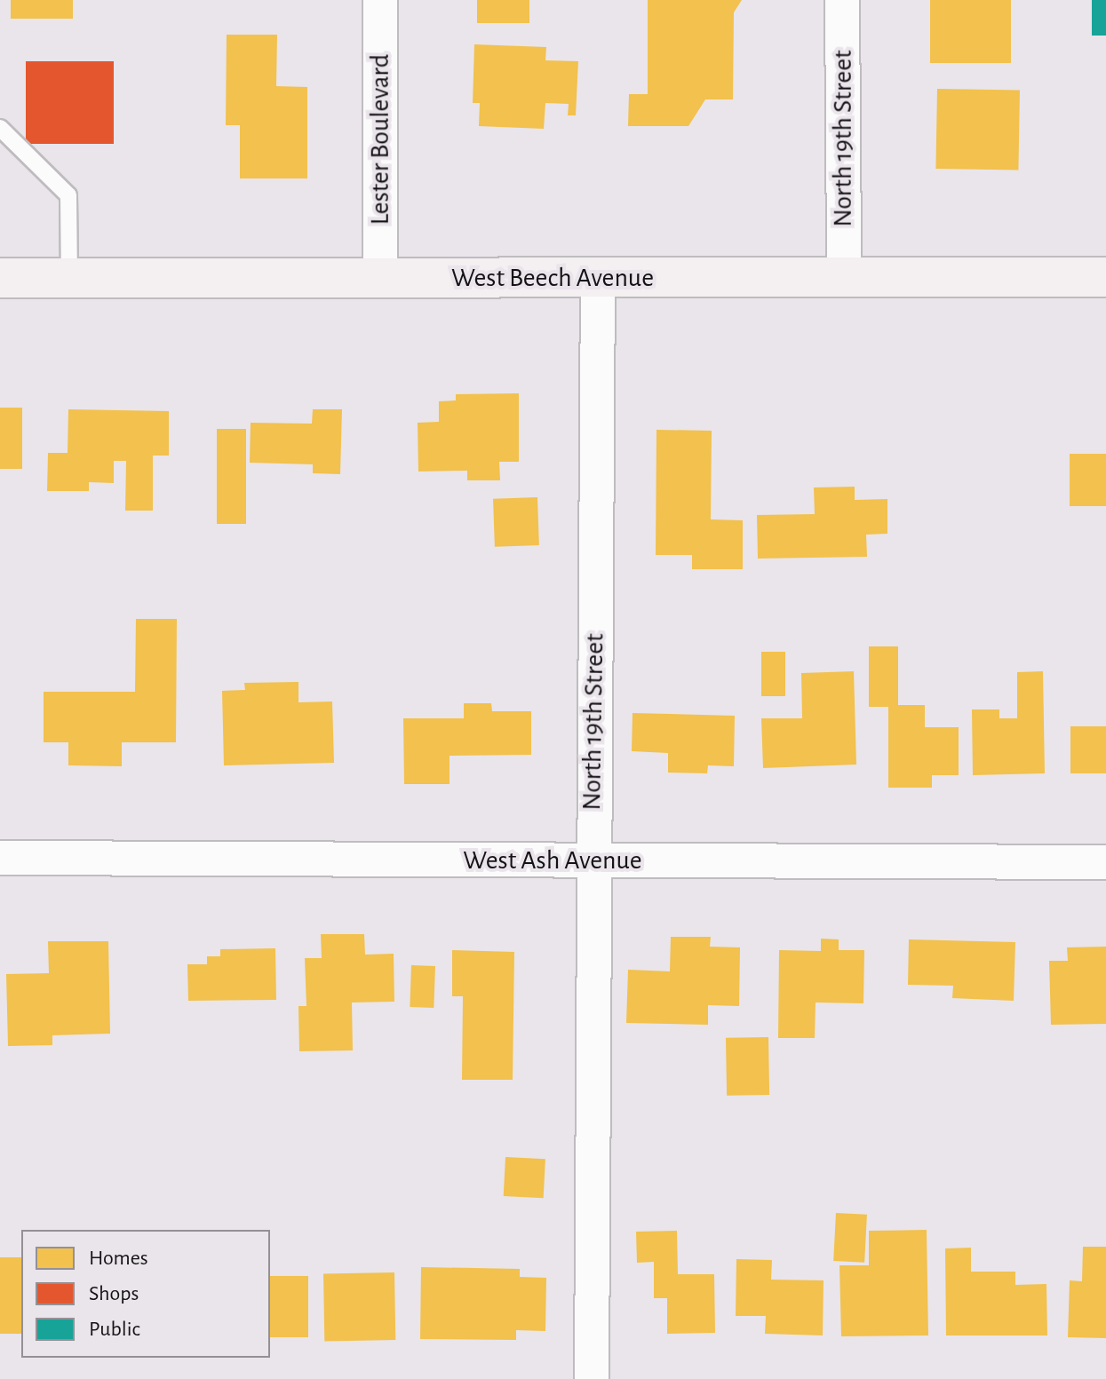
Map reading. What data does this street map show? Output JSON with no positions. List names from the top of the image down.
{
  "streets": {
    "main road": ["West Beech Avenue"],
    "street": ["North 19th Street", "Lester Boulevard", "West Ash Avenue"]
  },
  "crossings": [
    ["North 19th Street", "West Beech Avenue"],
    ["North 19th Street", "West Ash Avenue"],
    ["Lester Boulevard", "West Beech Avenue"]
  ],
  "legend": ["Homes", "Shops", "Public"]
}
